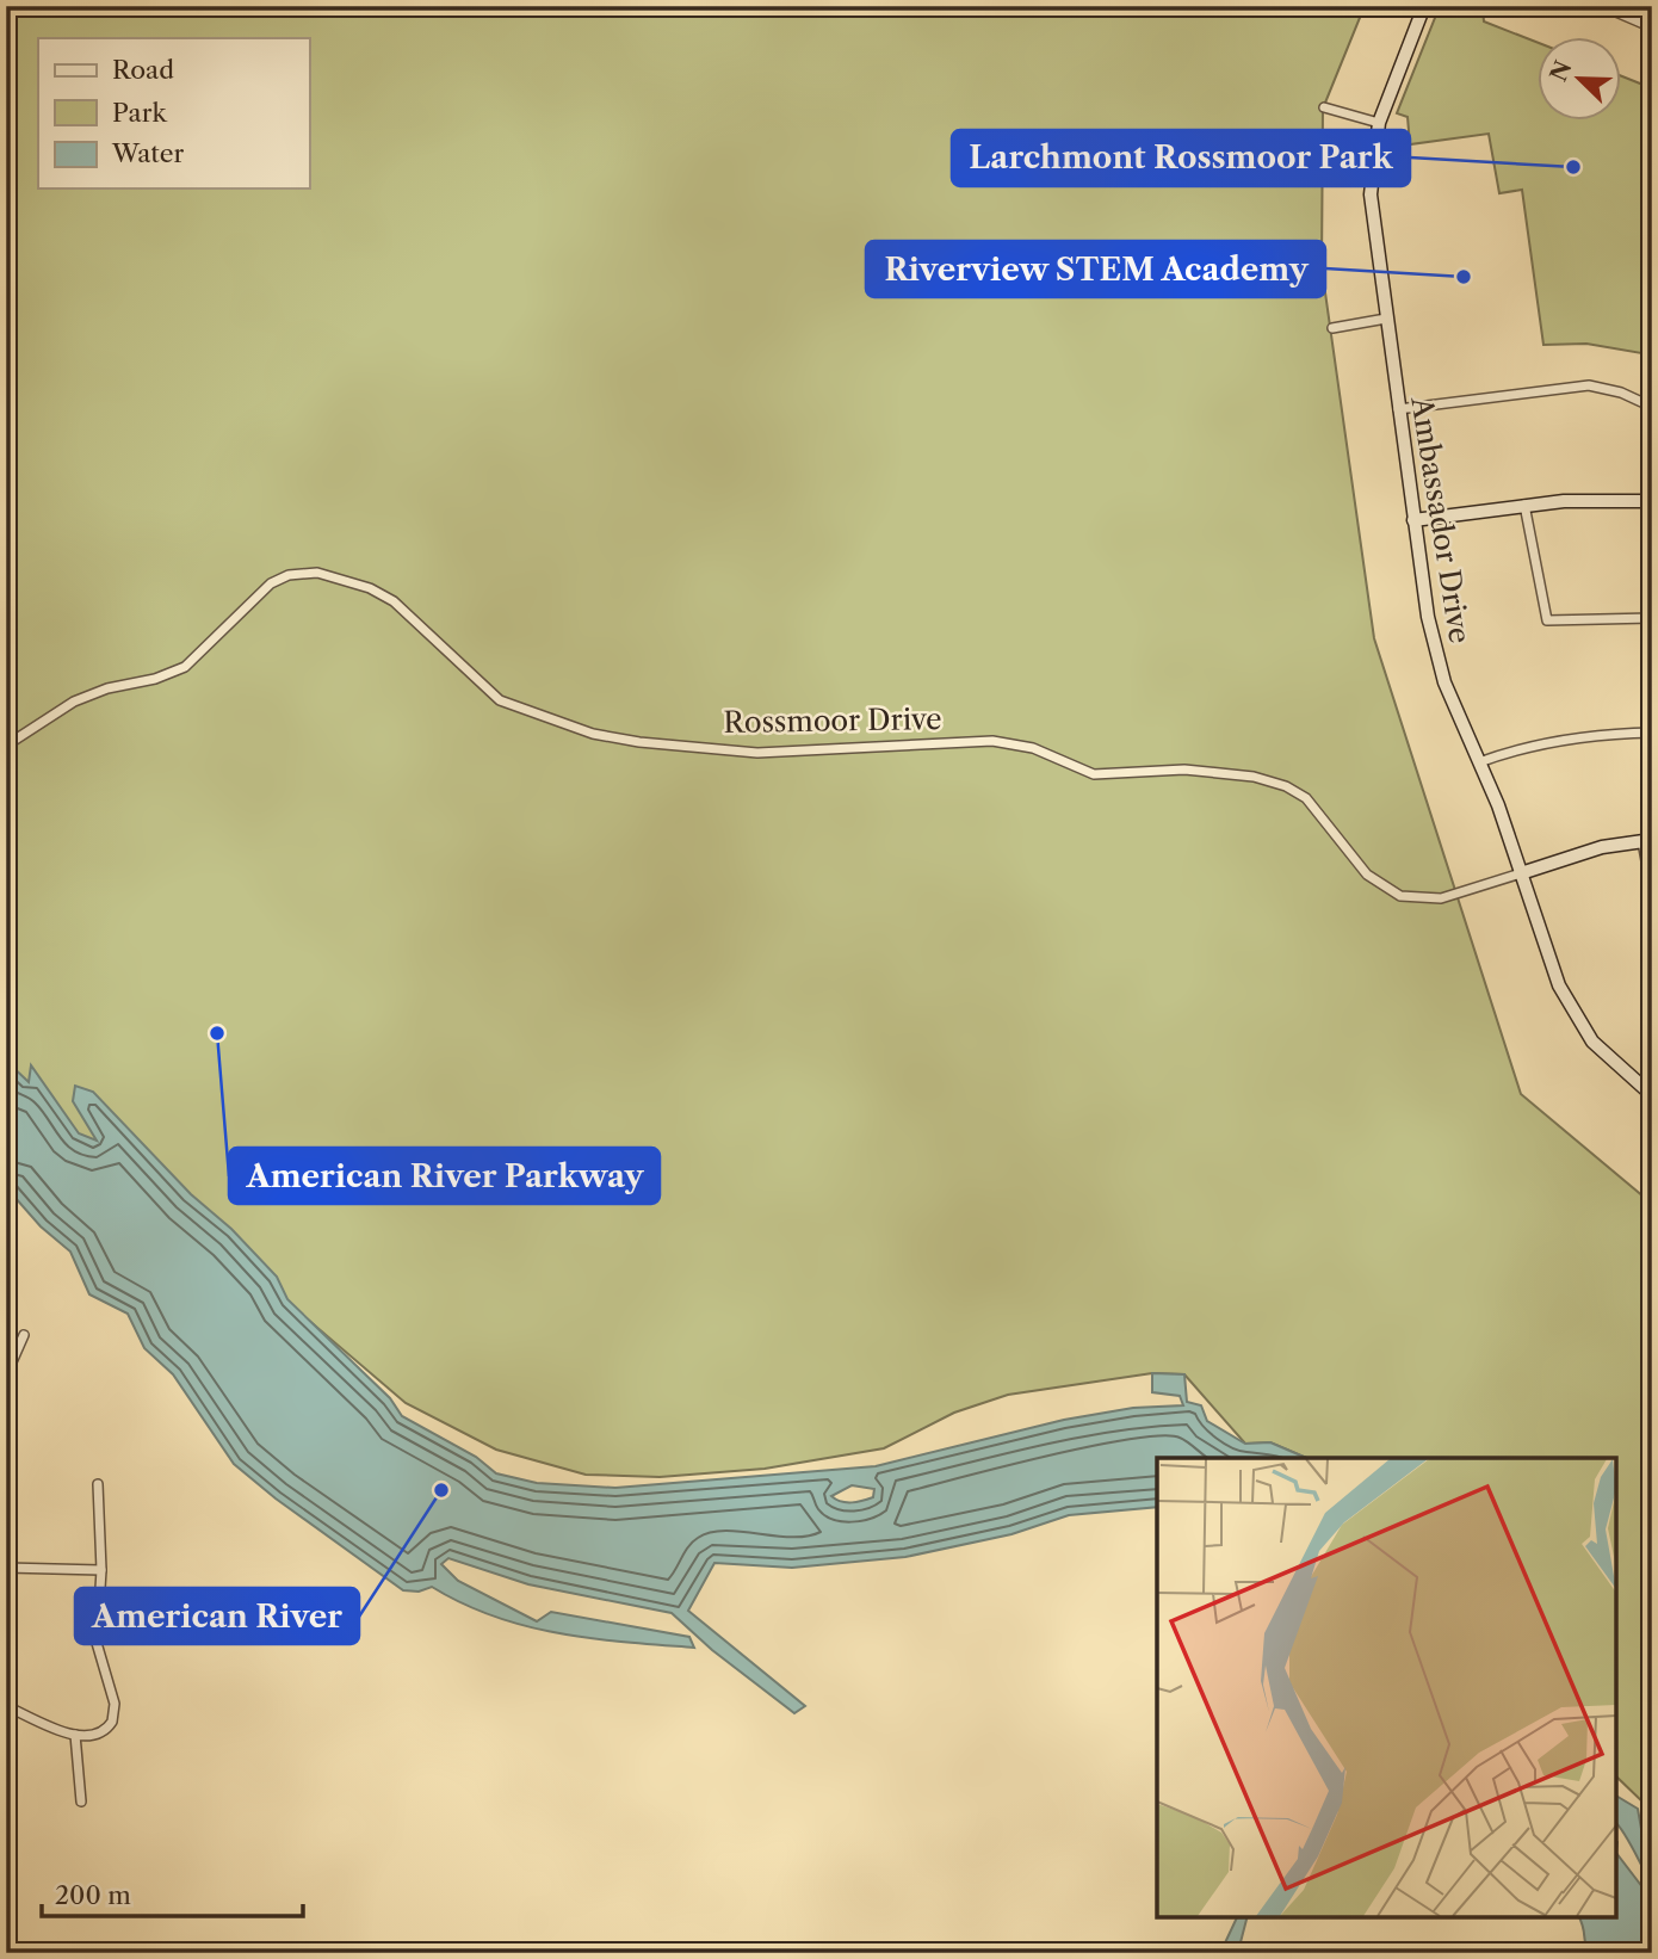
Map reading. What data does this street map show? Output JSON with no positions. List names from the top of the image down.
{
  "streets": {
    "street": ["Ambassador Drive", "Rossmoor Drive"]
  },
  "crossings": [
    ["Ambassador Drive", "Rossmoor Drive"]
  ],
  "places": [
    "Larchmont Rossmoor Park",
    "Riverview STEM Academy",
    "American River Parkway",
    "American River"
  ],
  "legend": ["Road", "Park", "Water"],
  "scale_bar": "200 m",
  "north": "top left"
}
